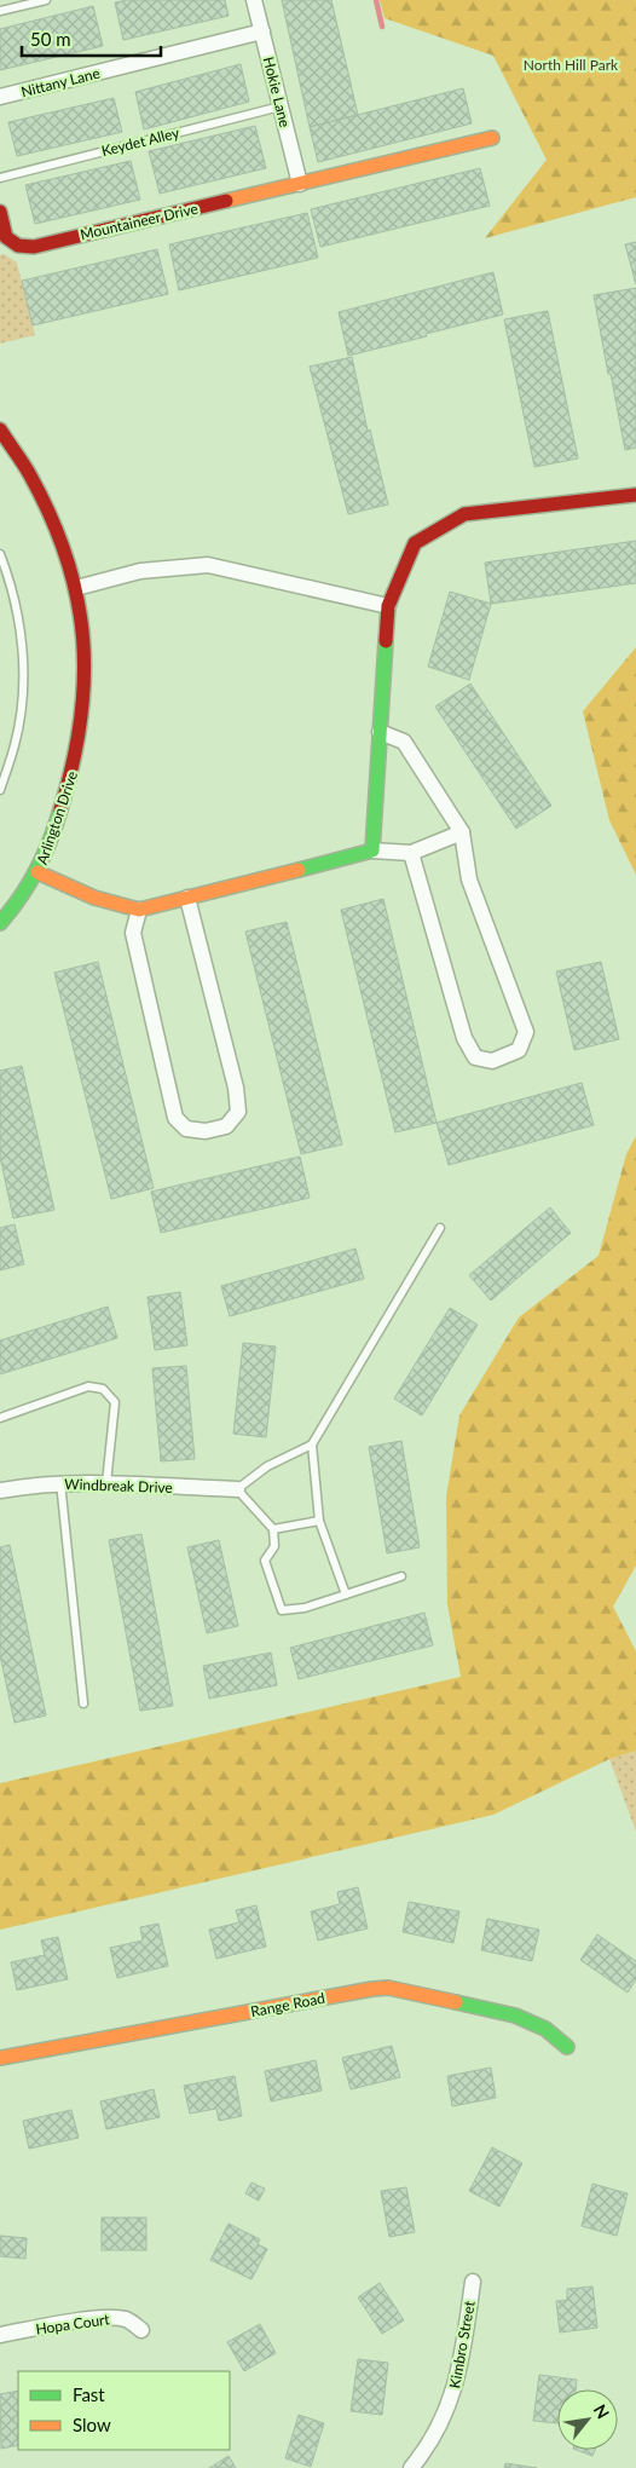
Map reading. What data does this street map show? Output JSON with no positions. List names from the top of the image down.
{
  "streets": {
    "street": [
      "Nittany Lane",
      "Hokie Lane",
      "Mountaineer Drive",
      "Arlington Drive",
      "Windbreak Drive",
      "Range Road",
      "Hopa Court",
      "Kimbro Street"
    ],
    "lane": ["Keydet Alley"]
  },
  "crossings": [
    ["Nittany Lane", "Hokie Lane"],
    ["Hokie Lane", "Keydet Alley"],
    ["Hokie Lane", "Mountaineer Drive"]
  ],
  "parks": ["North Hill Park"],
  "legend": ["Fast", "Slow"],
  "scale_bar": "50 m",
  "north": "top right"
}
